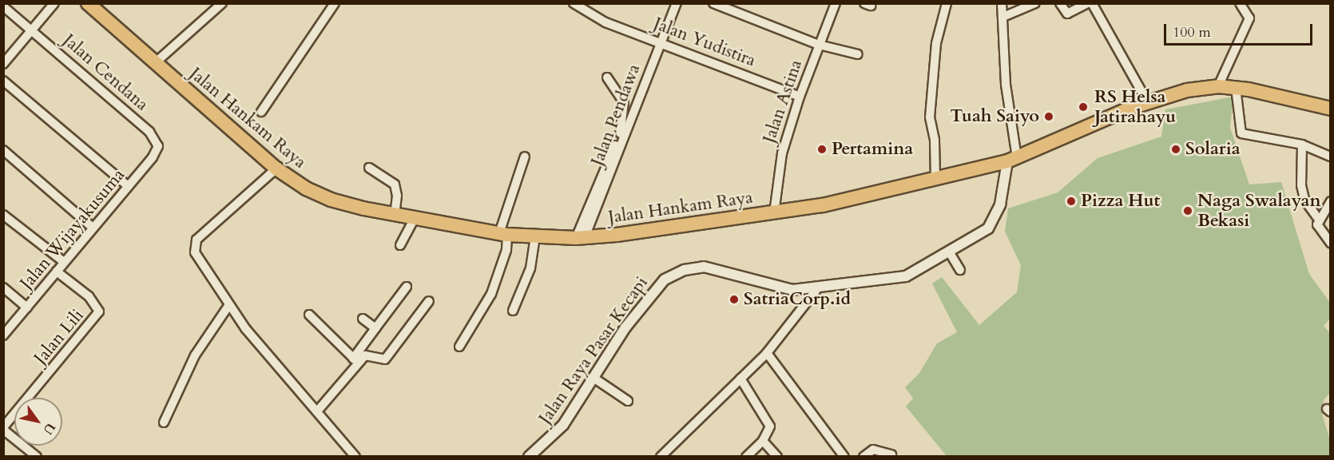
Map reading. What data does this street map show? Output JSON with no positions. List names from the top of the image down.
{
  "streets": {
    "main road": ["Jalan Hankam Raya"],
    "street": [
      "Jalan Yudistira",
      "Jalan Cendana",
      "Jalan Astina",
      "Jalan Pendawa",
      "Jalan Wijayakusuma",
      "Jalan Lili",
      "Jalan Raya Pasar Kecapi"
    ]
  },
  "crossings": [
    ["Jalan Yudistira", "Jalan Astina"],
    ["Jalan Yudistira", "Jalan Pendawa"],
    ["Jalan Cendana", "Jalan Wijayakusuma"],
    ["Jalan Astina", "Jalan Hankam Raya"],
    ["Jalan Pendawa", "Jalan Hankam Raya"],
    ["Jalan Hankam Raya", "Jalan Raya Pasar Kecapi"],
    ["Jalan Wijayakusuma", "Jalan Lili"]
  ],
  "places": [
    "RS Helsa Jatirahayu",
    "Tuah Saiyo",
    "Pertamina",
    "Solaria",
    "Pizza Hut",
    "Naga Swalayan Bekasi",
    "SatriaCorp.id"
  ],
  "scale_bar": "100 m",
  "north": "bottom right"
}
